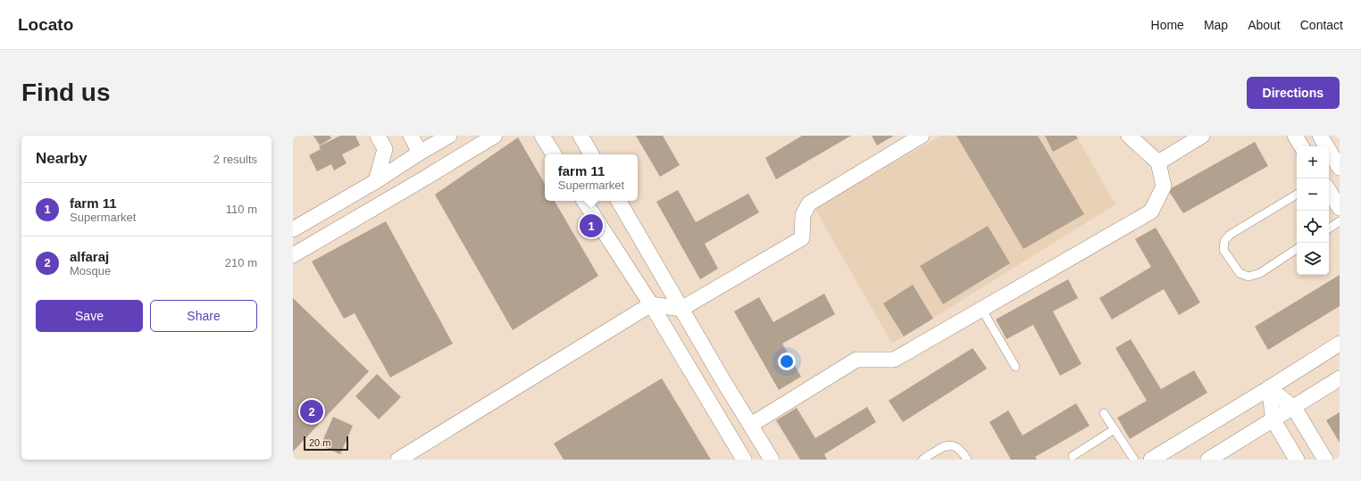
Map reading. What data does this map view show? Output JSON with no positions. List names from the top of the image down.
{
  "scale_bar": "20 m",
  "page": {
    "header": "Locato",
    "nav": [
      "Home",
      "Map",
      "About",
      "Contact"
    ],
    "buttons": [
      "Directions",
      ["Save", "Share"]
    ],
    "title": "Find us",
    "heading": ["Nearby", "2 results"],
    "map_buttons": ["+", "−"],
    "popup": ["farm 11", "Supermarket"],
    "list": [
      {
        "mark": "1",
        "name": "farm 11",
        "note": "Supermarket",
        "value": "110 m"
      },
      {
        "mark": "2",
        "name": "alfaraj",
        "note": "Mosque",
        "value": "210 m"
      }
    ],
    "pins": ["1", "2"],
    "scale": "20 m"
  }
}
